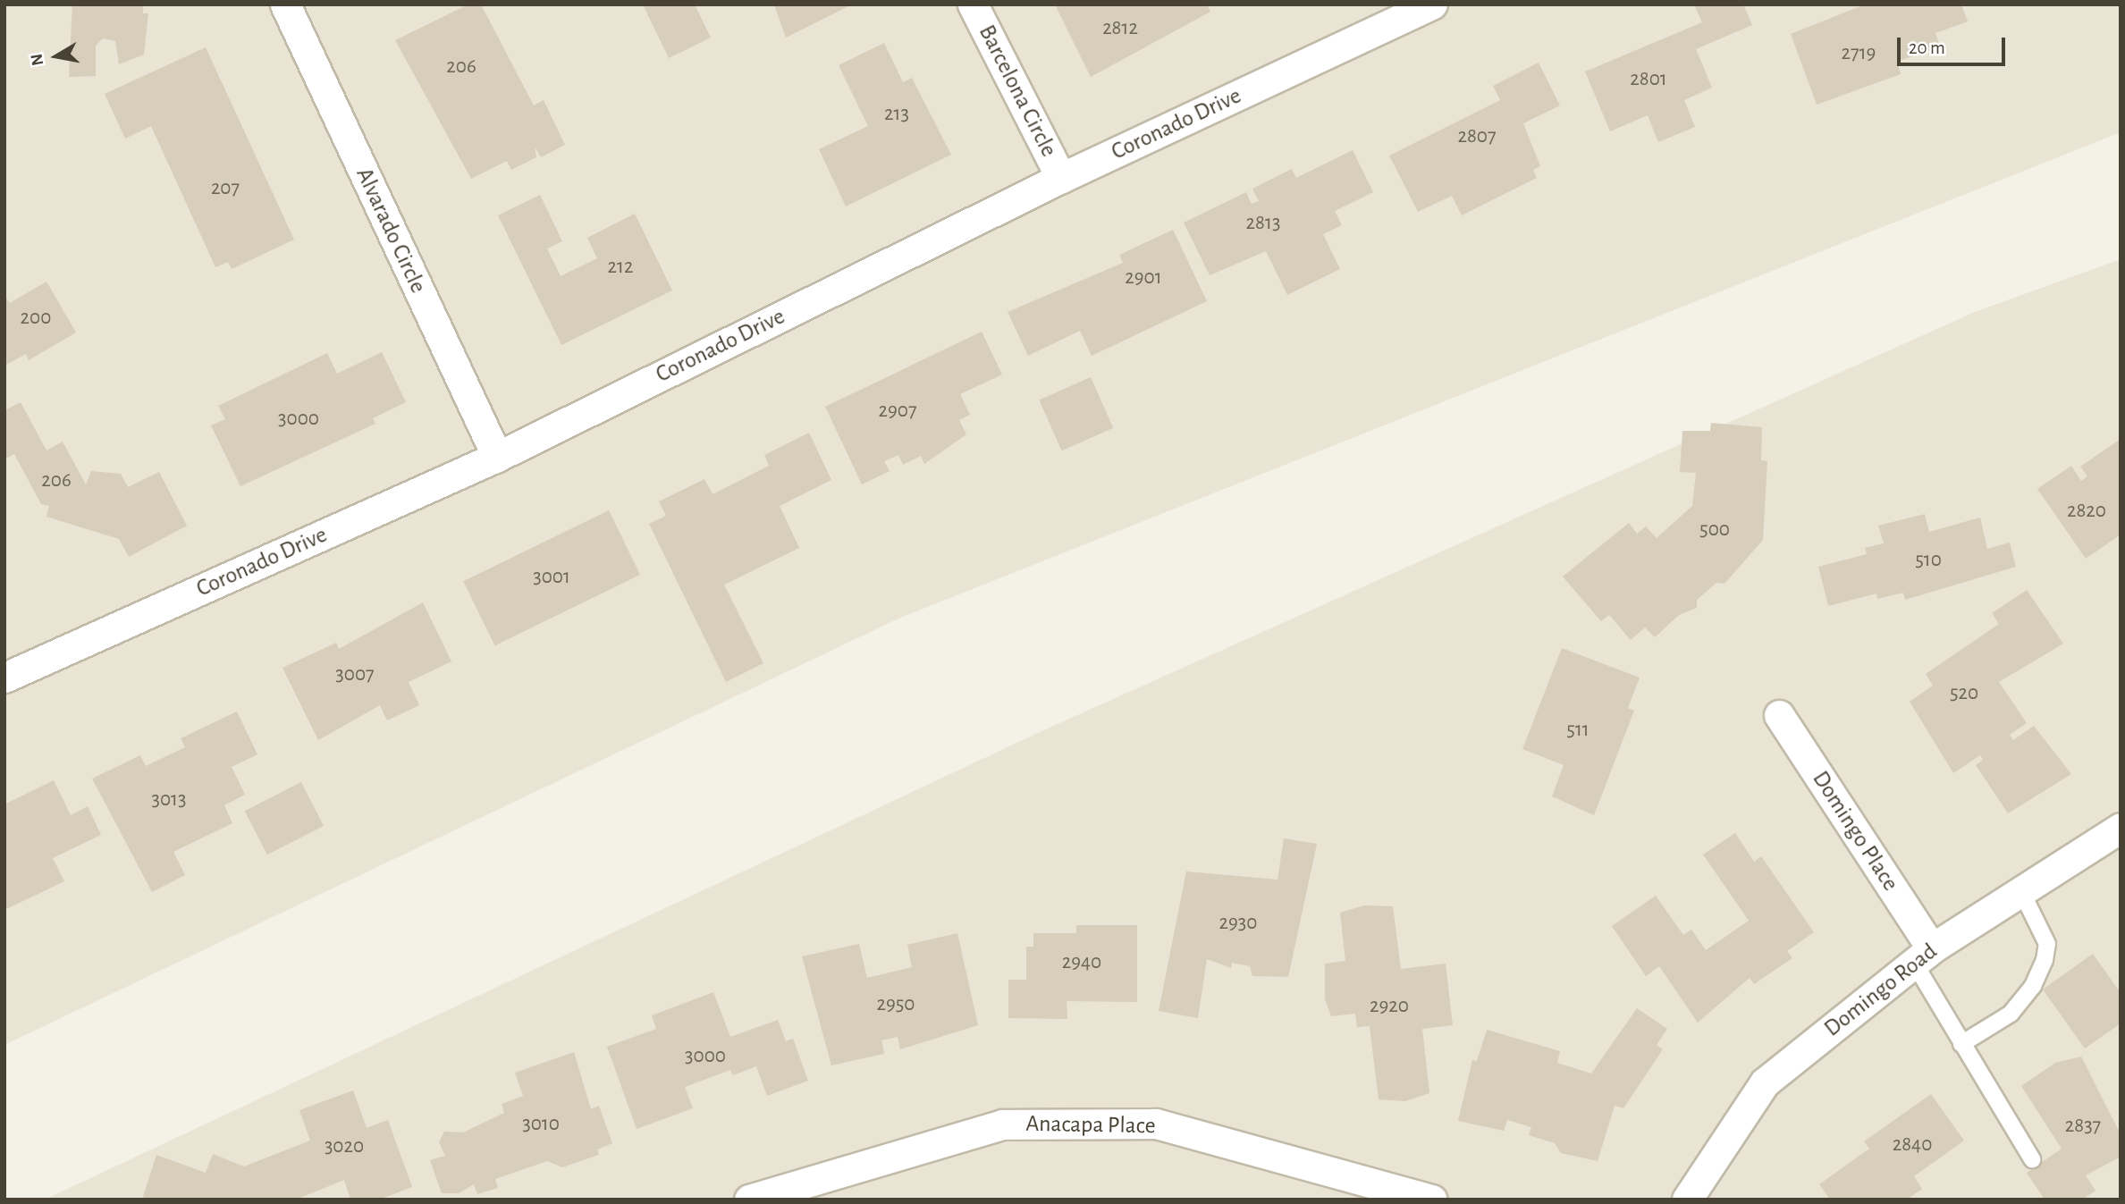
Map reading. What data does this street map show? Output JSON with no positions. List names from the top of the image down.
{
  "streets": {
    "street": [
      "Barcelona Circle",
      "Coronado Drive",
      "Alvarado Circle",
      "Domingo Place",
      "Domingo Road",
      "Anacapa Place"
    ]
  },
  "crossings": [
    ["Barcelona Circle", "Coronado Drive"],
    ["Coronado Drive", "Alvarado Circle"],
    ["Domingo Place", "Domingo Road"]
  ],
  "house_numbers": [
    "2812",
    "2719",
    "206",
    "2801",
    "213",
    "2807",
    "207",
    "2813",
    "212",
    "2901",
    "200",
    "2907",
    "3000",
    "206",
    "2820",
    "500",
    "510",
    "3001",
    "3007",
    "520",
    "511",
    "3013",
    "2930",
    "2940",
    "2950",
    "2920",
    "3000",
    "3010",
    "2837",
    "2840",
    "3020"
  ],
  "scale_bar": "20 m",
  "north": "left"
}
